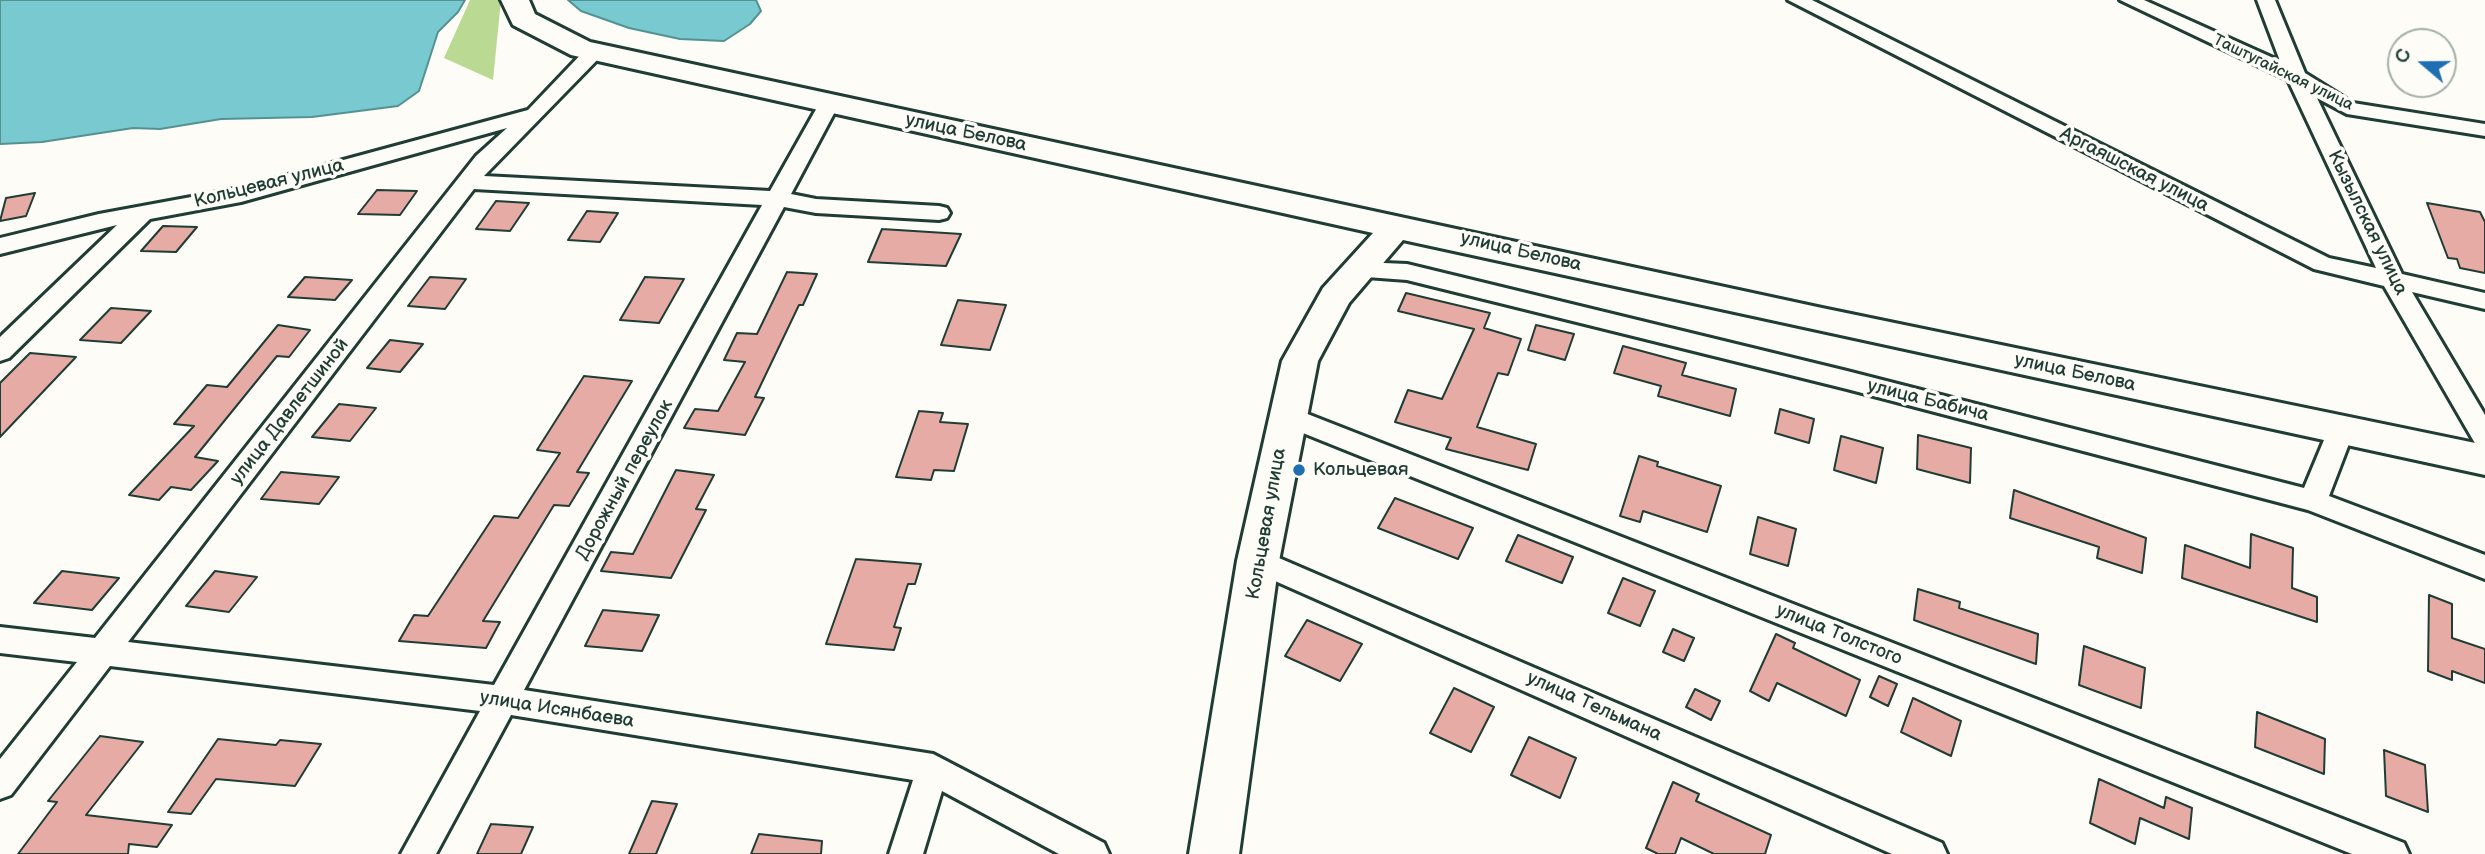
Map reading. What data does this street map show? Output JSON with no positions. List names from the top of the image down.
{
  "streets": {
    "main road": ["улица Белова", "Кольцевая улица"],
    "street": [
      "Таштугайская улица",
      "Аргаяшская улица",
      "Кызылская улица",
      "улица Бабича",
      "улица Давлетшиной",
      "Дорожный переулок",
      "улица Толстого",
      "улица Тельмана",
      "улица Исянбаева"
    ]
  },
  "crossings": [
    ["Таштугайская улица", "Кызылская улица"],
    ["улица Белова", "Кольцевая улица"],
    ["улица Белова", "улица Давлетшиной"],
    ["улица Белова", "Дорожный переулок"],
    ["Аргаяшская улица", "Кызылская улица"],
    ["Кольцевая улица", "улица Бабича"],
    ["Кольцевая улица", "улица Давлетшиной"],
    ["Кольцевая улица", "улица Толстого"],
    ["Кольцевая улица", "улица Тельмана"],
    ["улица Давлетшиной", "улица Исянбаева"],
    ["Дорожный переулок", "улица Исянбаева"]
  ],
  "places": ["Кольцевая"],
  "north": "left"
}
